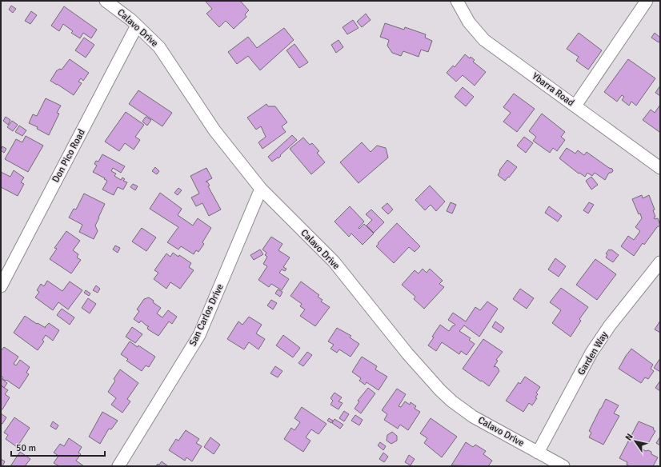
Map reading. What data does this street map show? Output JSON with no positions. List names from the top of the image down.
{
  "streets": {
    "street": [
      "Calavo Drive",
      "Ybarra Road",
      "Don Pico Road",
      "San Carlos Drive",
      "Garden Way"
    ]
  },
  "crossings": [
    ["Calavo Drive", "Don Pico Road"],
    ["Calavo Drive", "San Carlos Drive"],
    ["Calavo Drive", "Garden Way"]
  ],
  "scale_bar": "50 m",
  "north": "top left"
}
